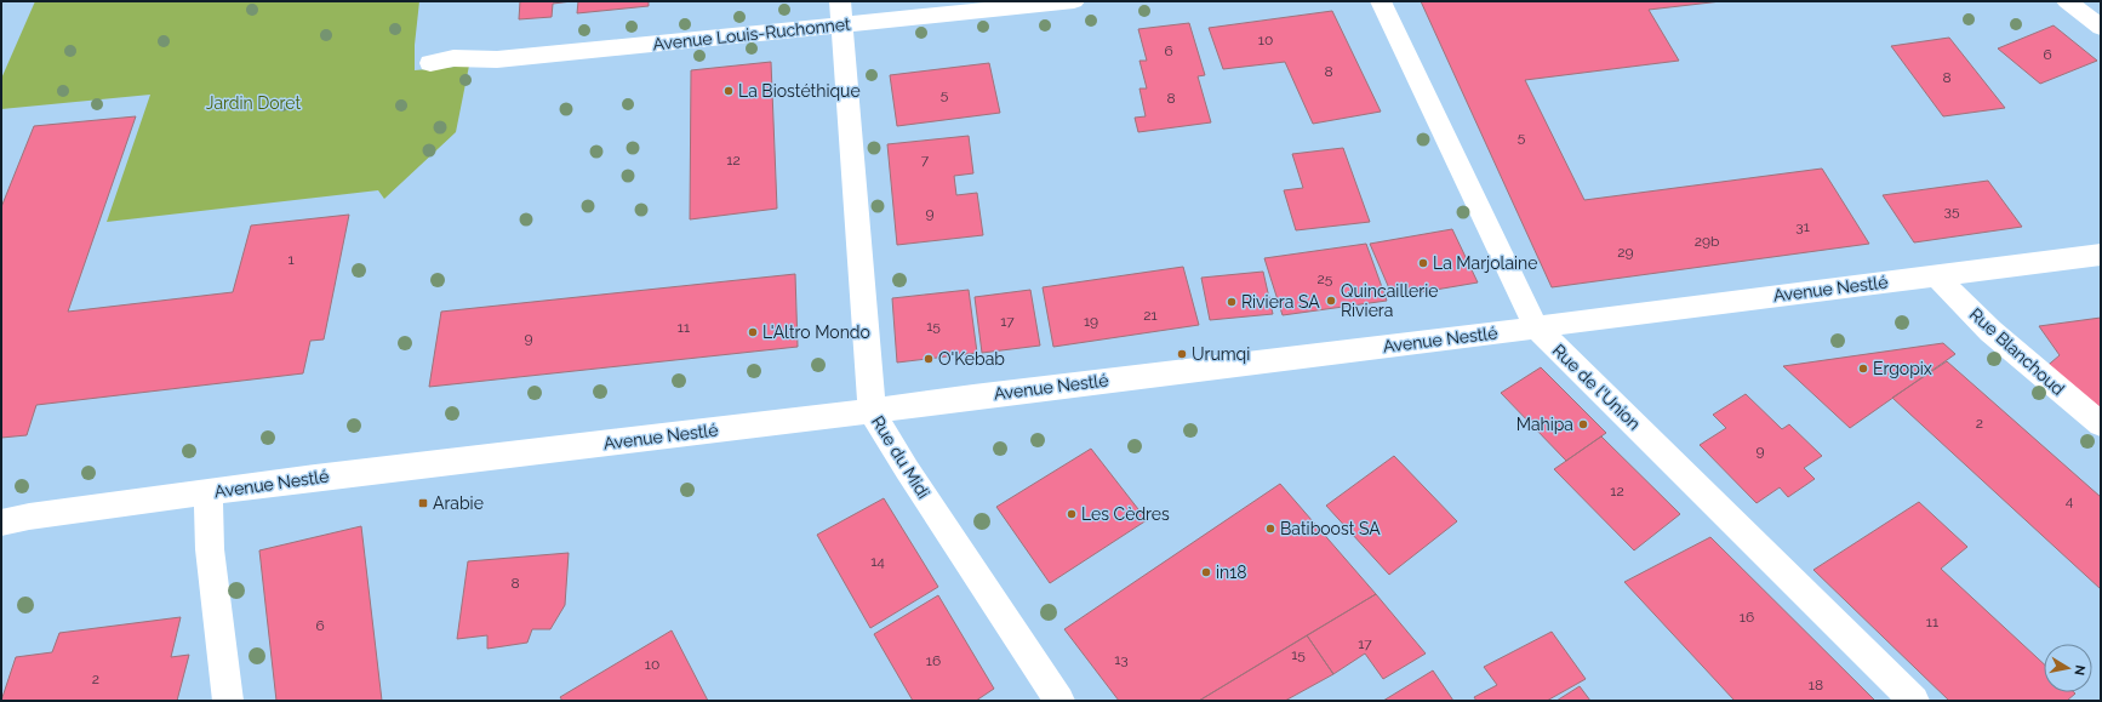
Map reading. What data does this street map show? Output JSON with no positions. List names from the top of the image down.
{
  "streets": {
    "street": [
      "Avenue Louis-Ruchonnet",
      "Avenue Nestlé",
      "Rue Blanchoud",
      "Rue de l'Union",
      "Rue du Midi"
    ]
  },
  "crossings": [
    ["Avenue Louis-Ruchonnet", "Rue du Midi"],
    ["Avenue Nestlé", "Rue Blanchoud"],
    ["Avenue Nestlé", "Rue de l'Union"],
    ["Avenue Nestlé", "Rue du Midi"]
  ],
  "parks": ["Jardin Doret"],
  "places": {
    "other": [
      "La Biostéthique",
      "La Marjolaine",
      "Quincaillerie Riviera",
      "Riviera SA",
      "L'Altro Mondo",
      "Urumqi",
      "O'Kebab",
      "Ergopix",
      "Mahipa",
      "Les Cèdres",
      "Batiboost SA",
      "in18"
    ],
    "transit": ["Arabie"]
  },
  "house_numbers": [
    "10",
    "6",
    "6",
    "8",
    "8",
    "5",
    "8",
    "5",
    "12",
    "7",
    "35",
    "9",
    "31",
    "29b",
    "29",
    "1",
    "25",
    "21",
    "17",
    "19",
    "15",
    "11",
    "9",
    "2",
    "9",
    "12",
    "4",
    "14",
    "8",
    "16",
    "11",
    "6",
    "17",
    "15",
    "13",
    "16",
    "10",
    "2",
    "18"
  ],
  "north": "right"
}
